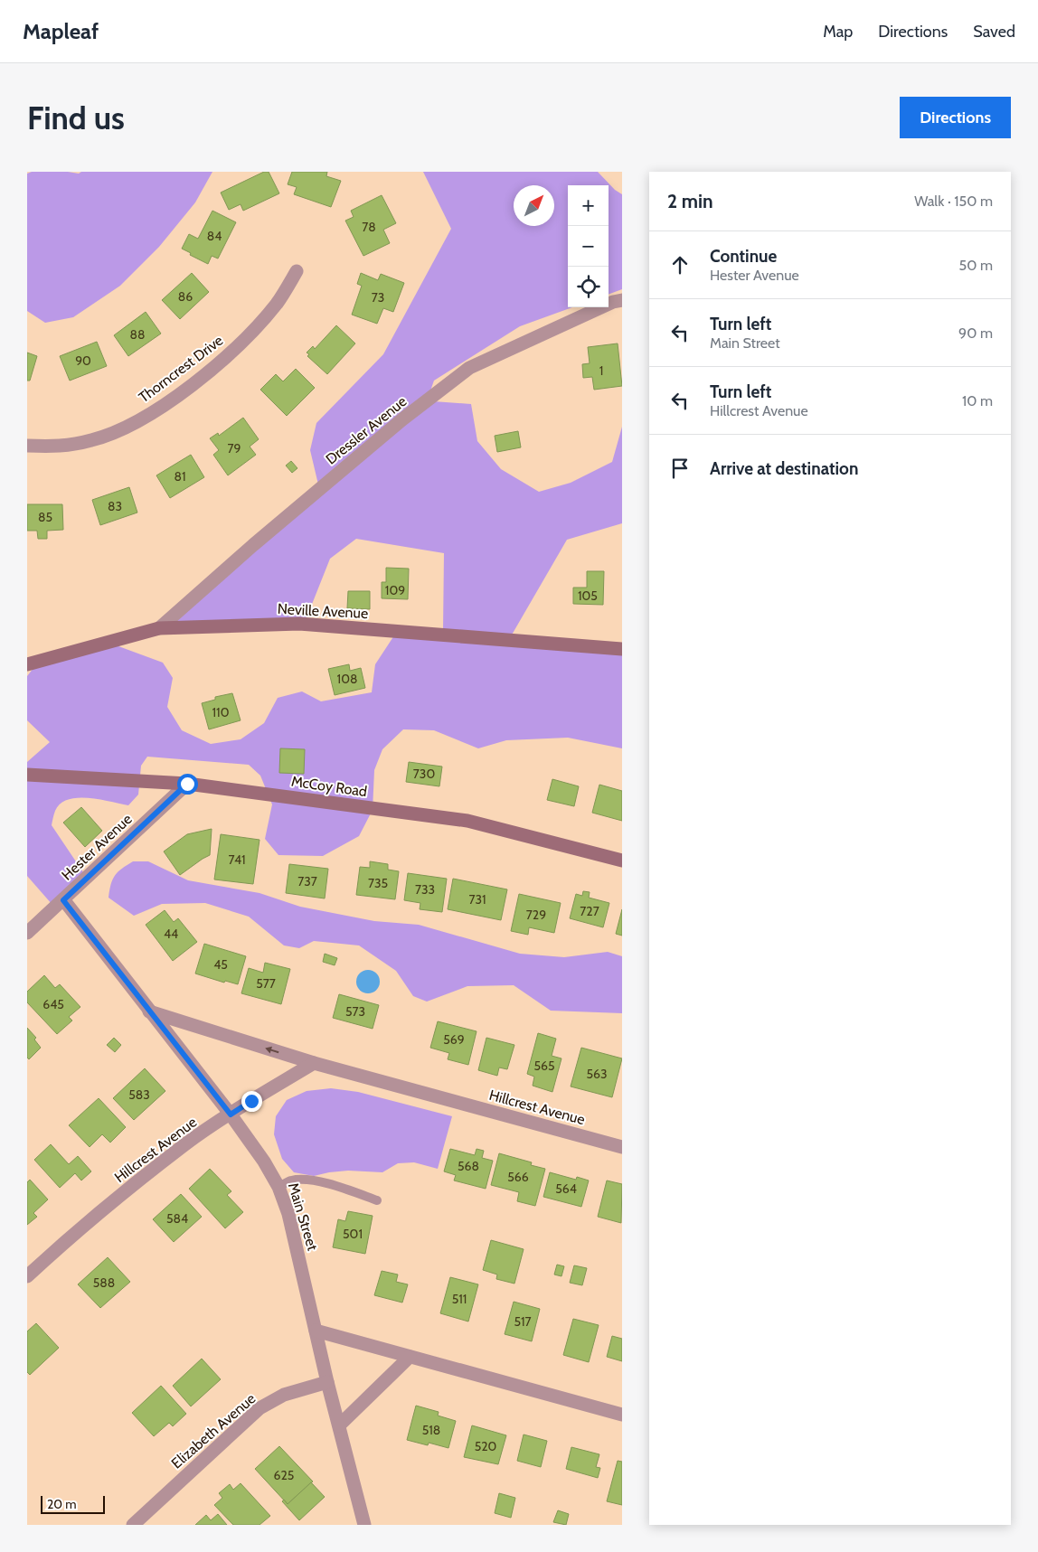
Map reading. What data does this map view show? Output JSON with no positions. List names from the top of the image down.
{
  "streets": {
    "street": [
      "Thorncrest Drive",
      "Dressler Avenue",
      "Neville Avenue",
      "McCoy Road",
      "Hester Avenue",
      "Hillcrest Avenue",
      "Main Street",
      "Elizabeth Avenue"
    ]
  },
  "crossings": [
    ["Dressler Avenue", "Neville Avenue"],
    ["McCoy Road", "Hester Avenue"],
    ["Hester Avenue", "Main Street"],
    ["Hillcrest Avenue", "Main Street"],
    ["Main Street", "Elizabeth Avenue"]
  ],
  "house_numbers": [
    "78",
    "84",
    "86",
    "73",
    "88",
    "90",
    "1",
    "79",
    "81",
    "83",
    "85",
    "109",
    "105",
    "108",
    "110",
    "730",
    "741",
    "737",
    "735",
    "733",
    "731",
    "727",
    "729",
    "44",
    "45",
    "577",
    "645",
    "573",
    "569",
    "565",
    "563",
    "583",
    "568",
    "566",
    "564",
    "584",
    "501",
    "588",
    "511",
    "517",
    "518",
    "520",
    "625"
  ],
  "scale_bar": "20 m",
  "north": "top right",
  "page": {
    "header": "Mapleaf",
    "nav": ["Map", "Directions", "Saved"],
    "buttons": "Directions",
    "title": "Find us",
    "heading": ["2 min", "Walk · 150 m"],
    "map_buttons": ["+", "−"],
    "list": [
      ["Continue", "Hester Avenue", "50 m"],
      ["Turn left", "Main Street", "90 m"],
      ["Turn left", "Hillcrest Avenue", "10 m"],
      "Arrive at destination"
    ],
    "scale": "20 m"
  }
}
